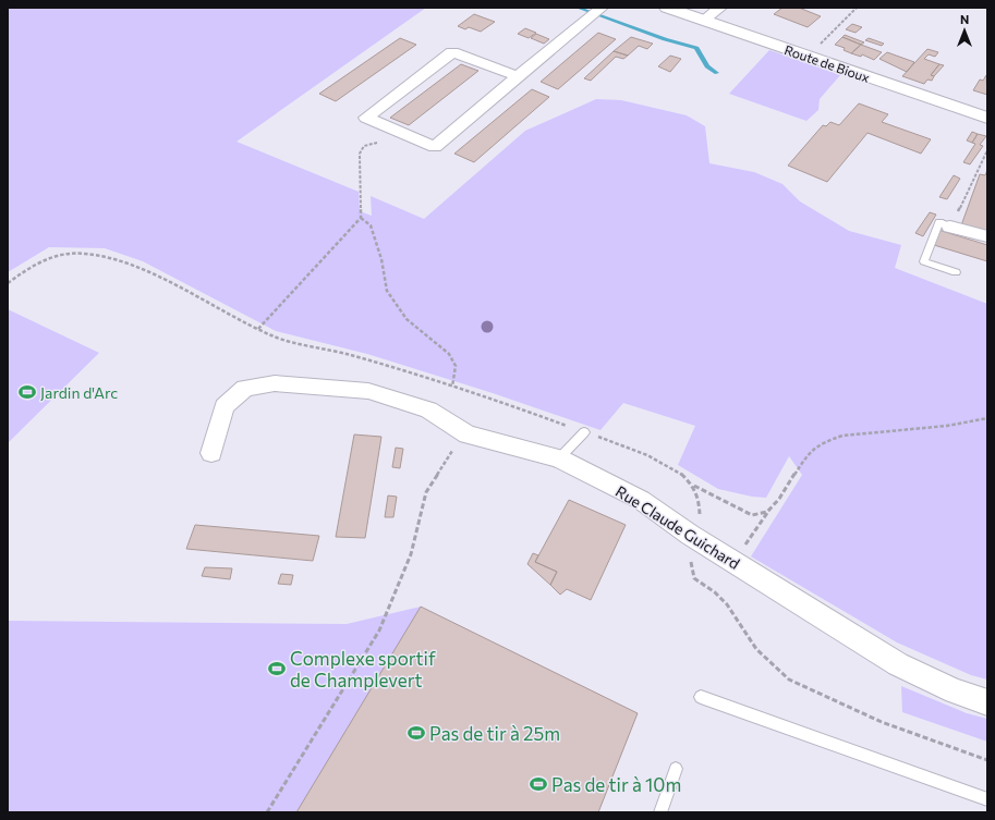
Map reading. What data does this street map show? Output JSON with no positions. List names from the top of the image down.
{
  "streets": {
    "main road": ["Route de Bioux"],
    "street": ["Rue Claude Guichard"]
  },
  "places": {
    "sports": [
      "Jardin d'Arc",
      "Complexe sportif de Champlevert",
      "Pas de tir à 25m",
      "Pas de tir à 10m"
    ]
  },
  "north": "top"
}
